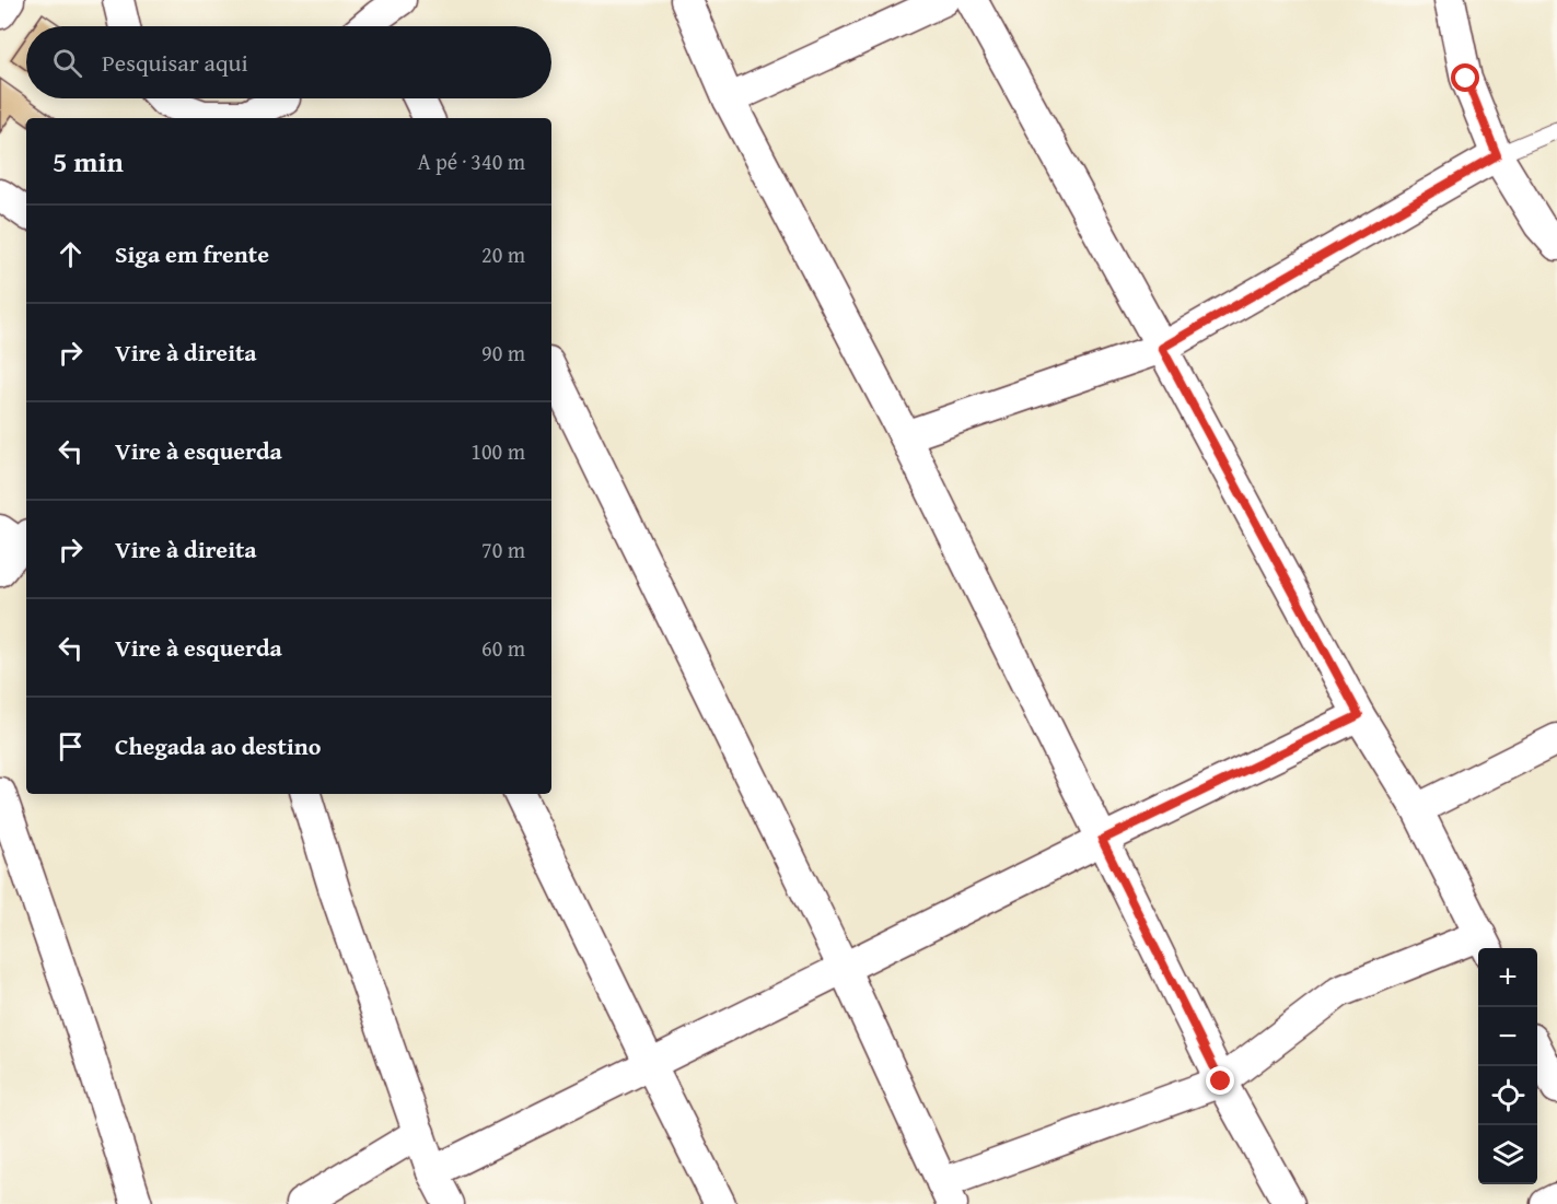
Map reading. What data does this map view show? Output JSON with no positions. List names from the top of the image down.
{
  "page": {
    "search": "Pesquisar aqui",
    "heading": ["5 min", "A pé · 340 m"],
    "list": [
      ["Siga em frente", "20 m"],
      ["Vire à direita", "90 m"],
      ["Vire à esquerda", "100 m"],
      ["Vire à direita", "70 m"],
      ["Vire à esquerda", "60 m"],
      "Chegada ao destino"
    ],
    "map_buttons": ["+", "−"]
  }
}
